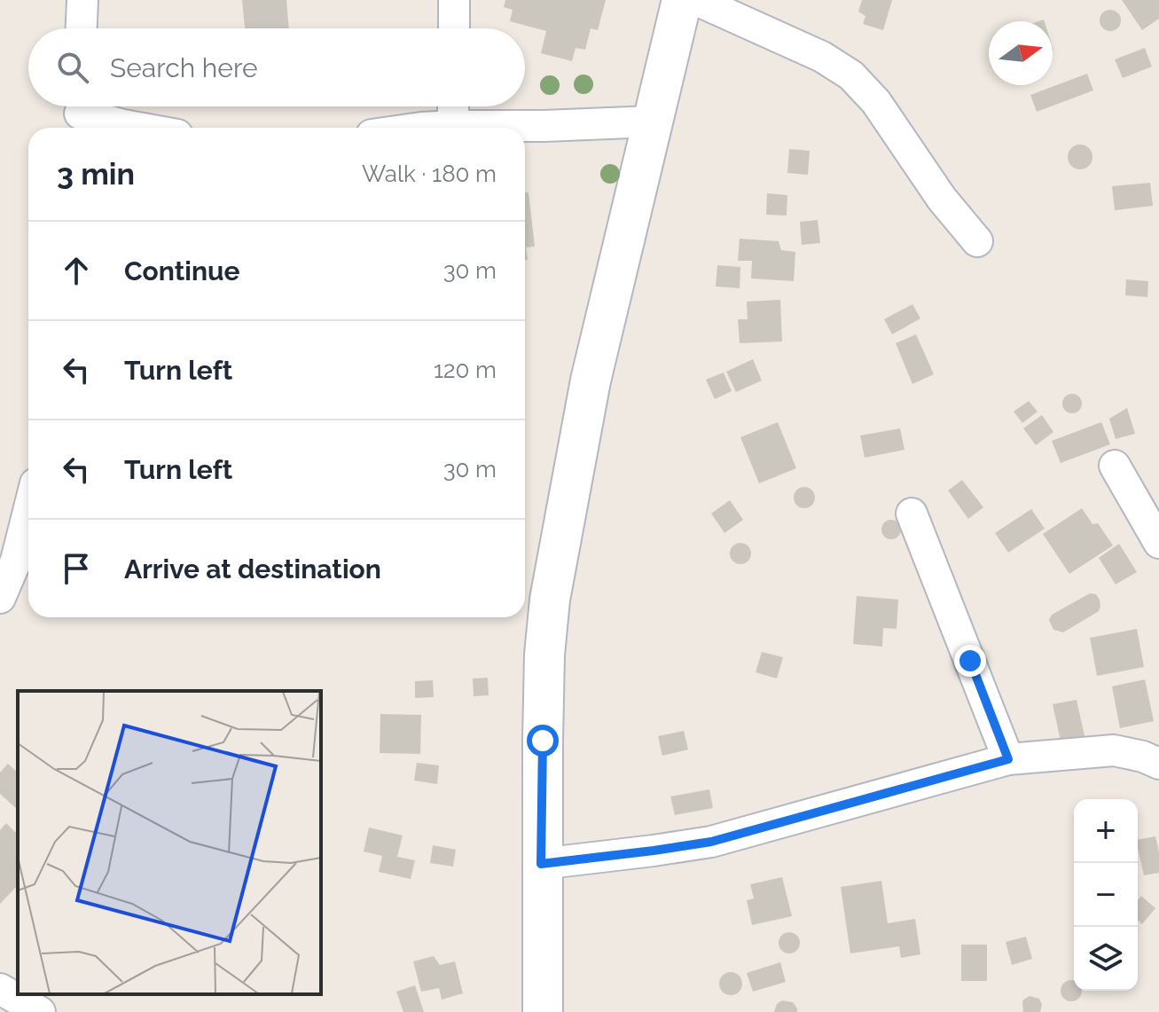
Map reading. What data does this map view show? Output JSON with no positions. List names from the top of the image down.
{
  "north": "right",
  "page": {
    "search": "Search here",
    "heading": ["3 min", "Walk · 180 m"],
    "list": [
      ["Continue", "30 m"],
      ["Turn left", "120 m"],
      ["Turn left", "30 m"],
      "Arrive at destination"
    ],
    "map_buttons": ["+", "−"]
  }
}
